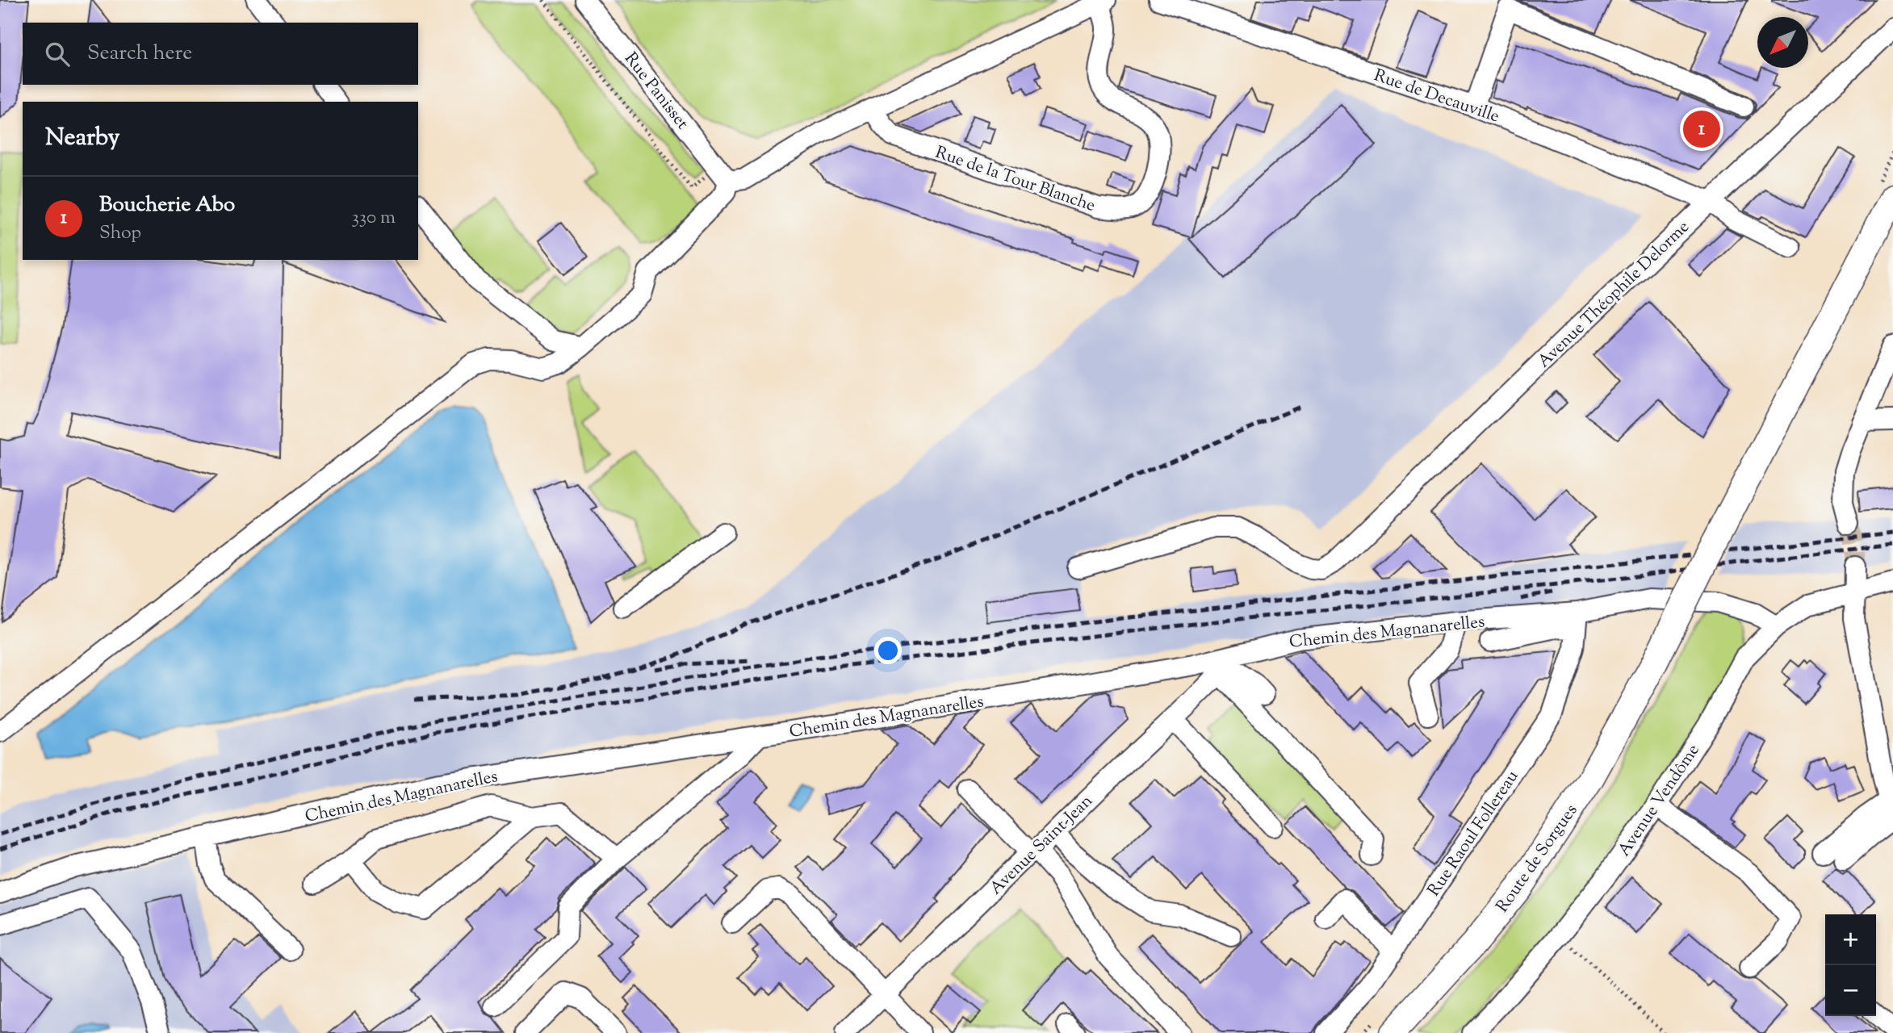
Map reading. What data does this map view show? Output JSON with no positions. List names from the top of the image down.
{
  "streets": {
    "main road": ["Route de Sorgues"],
    "street": [
      "Rue Panisset",
      "Rue de Decauville",
      "Rue de la Tour Blanche",
      "Avenue Théophile Delorme",
      "Chemin des Magnanarelles",
      "Avenue Vendôme",
      "Rue Raoul Follereau",
      "Avenue Saint-Jean"
    ]
  },
  "crossings": [
    ["Rue de Decauville", "Avenue Théophile Delorme"],
    ["Chemin des Magnanarelles", "Avenue Vendôme"],
    ["Chemin des Magnanarelles", "Rue Raoul Follereau"],
    ["Chemin des Magnanarelles", "Avenue Saint-Jean"]
  ],
  "north": "bottom left",
  "page": {
    "search": "Search here",
    "heading": "Nearby",
    "pins": "1",
    "list": [
      {
        "mark": "1",
        "name": "Boucherie Abo",
        "note": "Shop",
        "value": "330 m"
      }
    ],
    "map_buttons": ["+", "−"]
  }
}
